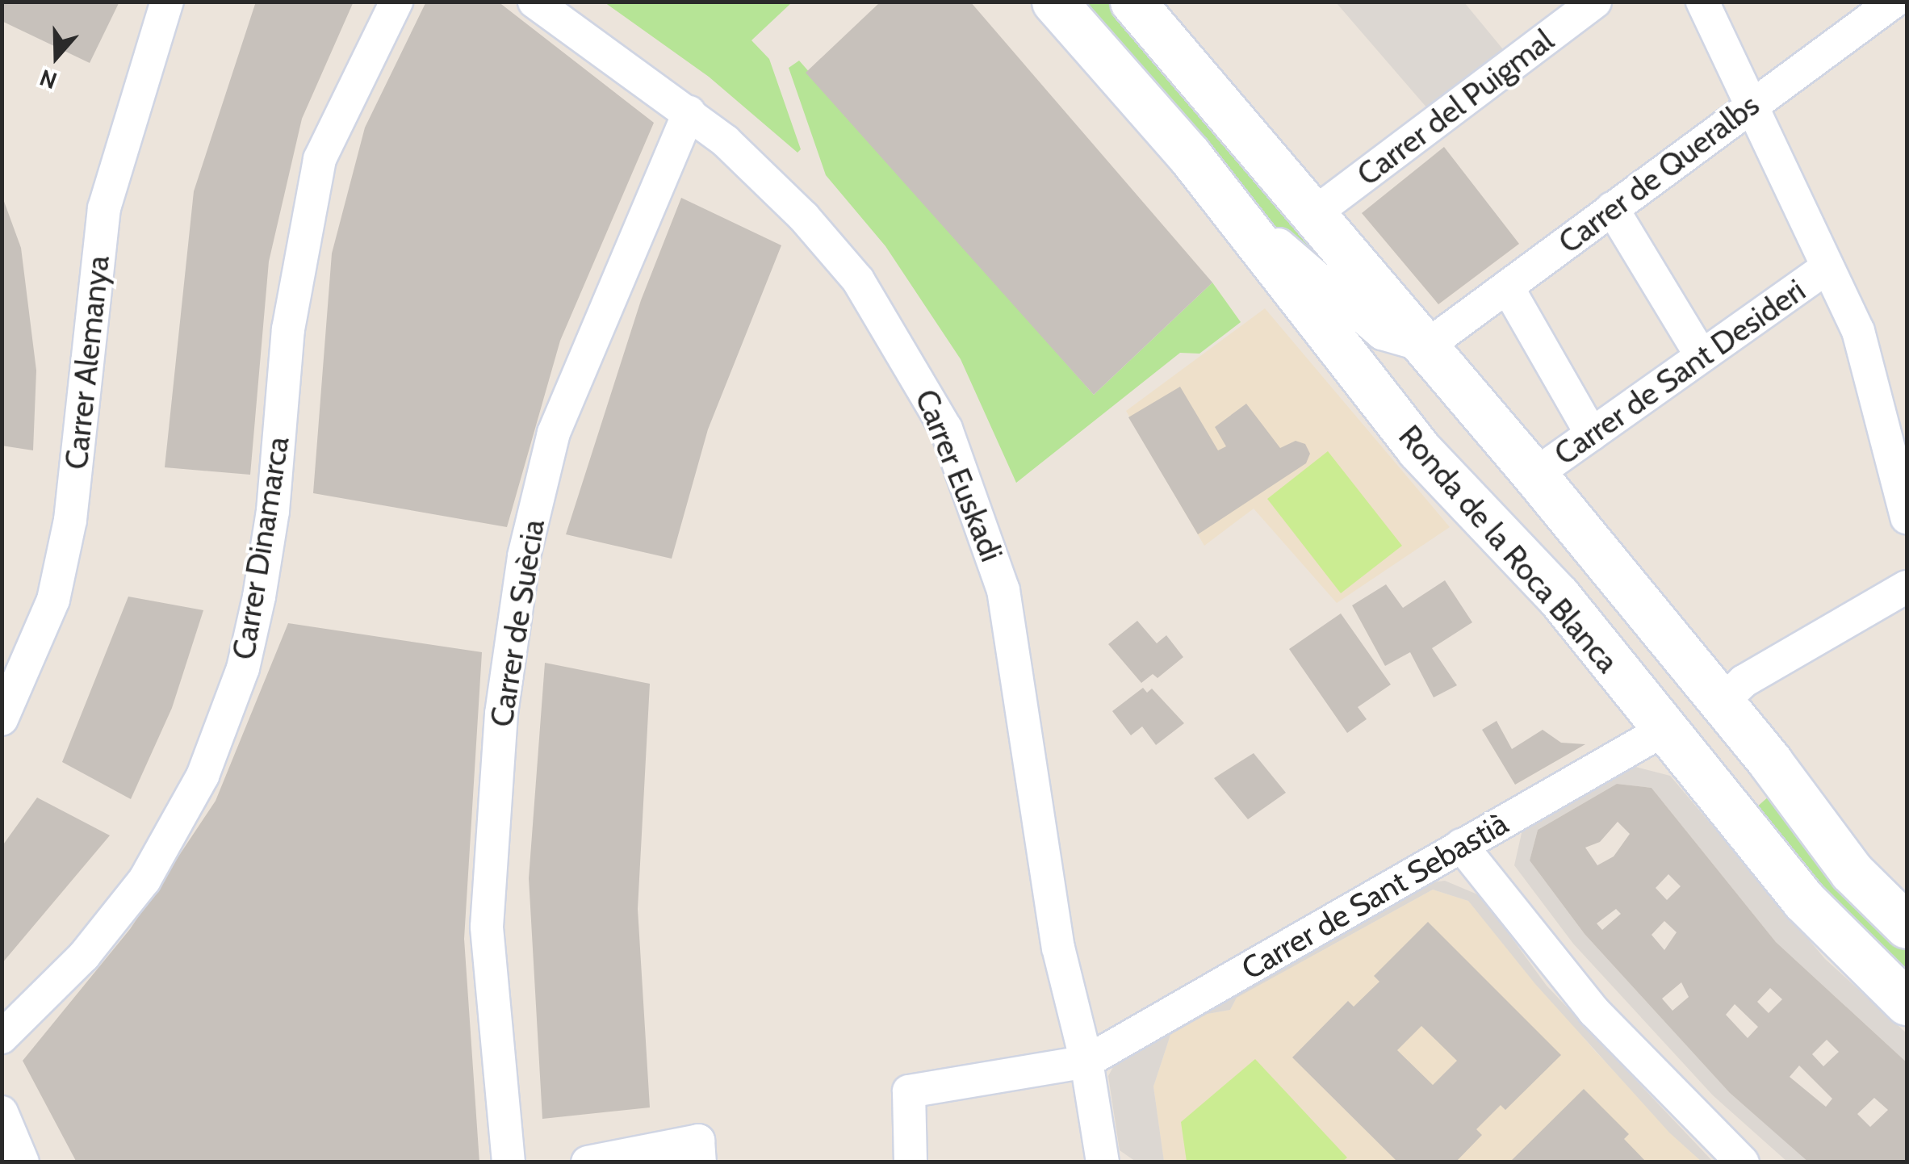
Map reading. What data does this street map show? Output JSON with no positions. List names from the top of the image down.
{
  "streets": {
    "street": [
      "Carrer del Puigmal",
      "Carrer de Queralbs",
      "Carrer Alemanya",
      "Carrer de Sant Desideri",
      "Carrer Euskadi",
      "Carrer Dinamarca",
      "Ronda de la Roca Blanca",
      "Carrer de Suècia",
      "Carrer de Sant Sebastià"
    ]
  },
  "crossings": [
    ["Carrer del Puigmal", "Ronda de la Roca Blanca"],
    ["Carrer de Queralbs", "Ronda de la Roca Blanca"],
    ["Carrer de Sant Desideri", "Ronda de la Roca Blanca"],
    ["Carrer Euskadi", "Carrer de Suècia"],
    ["Carrer Euskadi", "Carrer de Sant Sebastià"],
    ["Ronda de la Roca Blanca", "Carrer de Sant Sebastià"]
  ],
  "north": "bottom"
}
